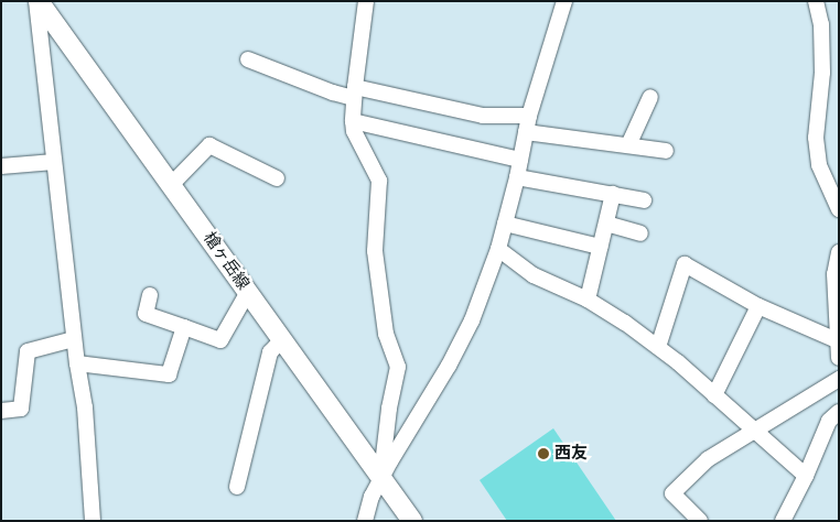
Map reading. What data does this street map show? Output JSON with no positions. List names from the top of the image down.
{
  "streets": {
    "main road": ["槍ヶ岳線"]
  },
  "places": ["西友"]
}
